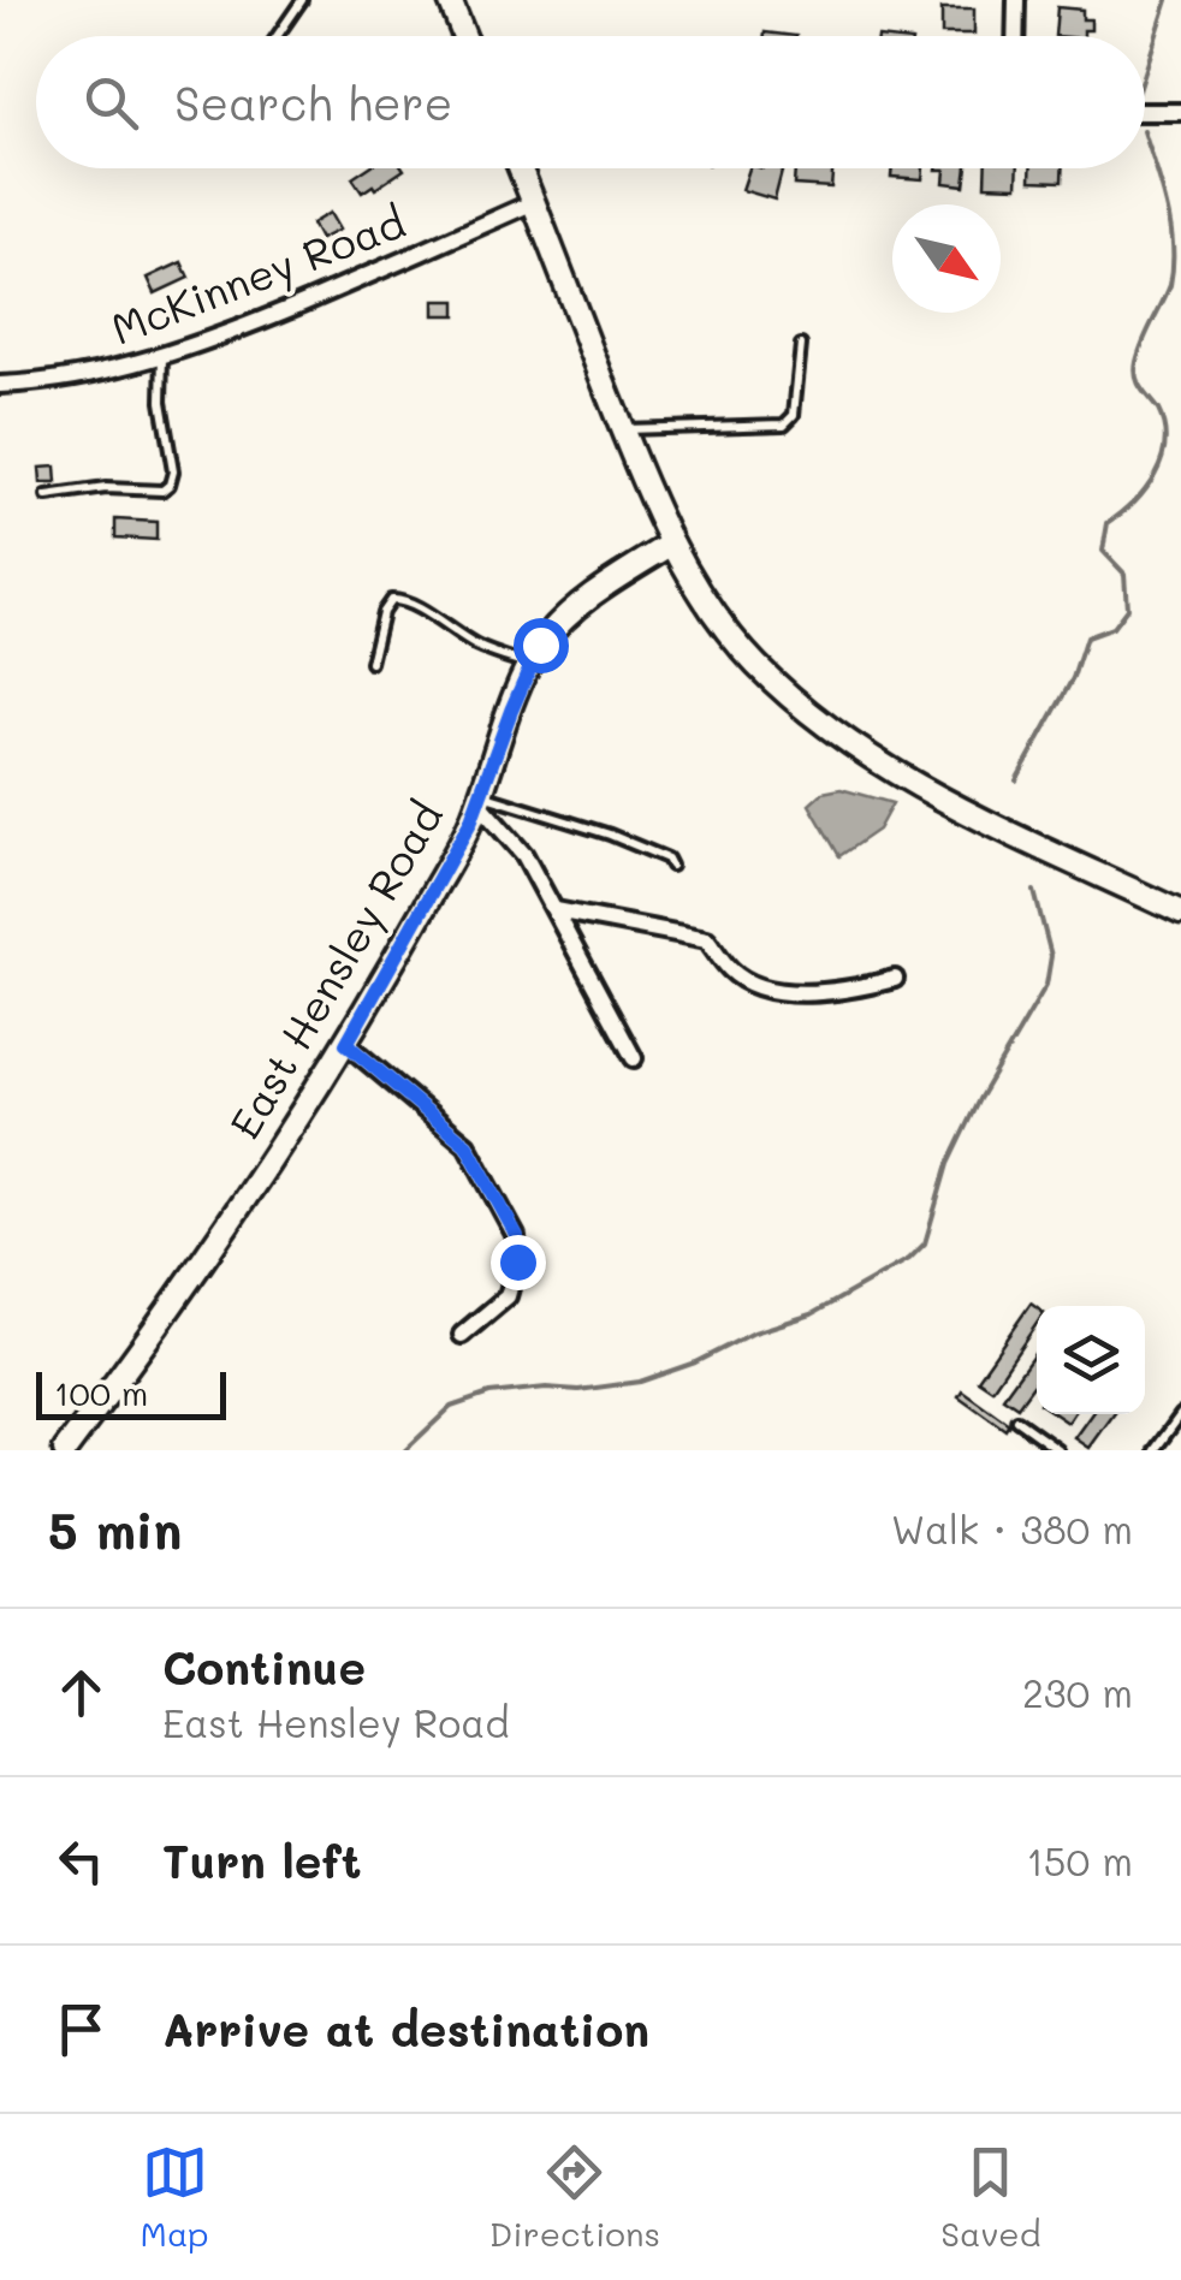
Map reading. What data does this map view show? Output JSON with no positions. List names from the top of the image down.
{
  "streets": {
    "main road": ["East Hensley Road"],
    "street": ["McKinney Road"]
  },
  "scale_bar": "100 m",
  "north": "bottom right",
  "page": {
    "search": "Search here",
    "scale": "100 m",
    "heading": ["5 min", "Walk · 380 m"],
    "list": [
      ["Continue", "East Hensley Road", "230 m"],
      ["Turn left", "150 m"],
      "Arrive at destination"
    ],
    "nav": ["Map", "Directions", "Saved"]
  }
}
